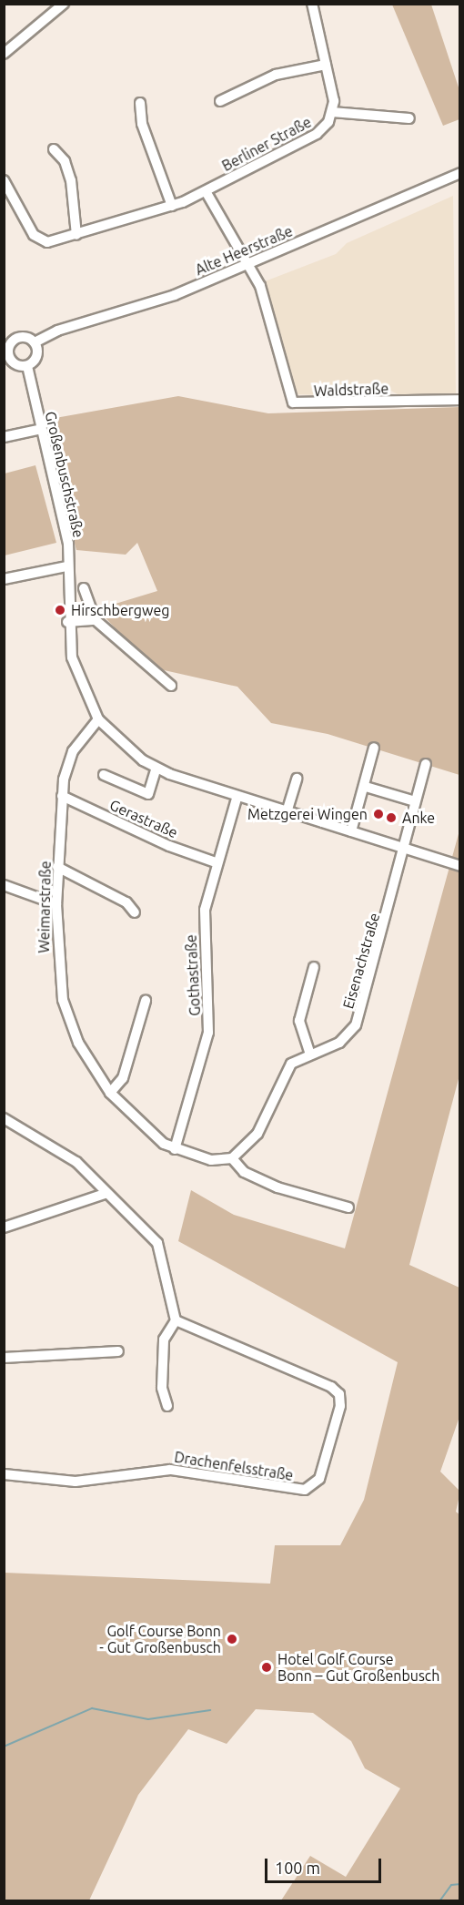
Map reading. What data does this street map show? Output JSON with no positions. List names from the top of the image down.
{
  "streets": {
    "street": [
      "Berliner Straße",
      "Alte Heerstraße",
      "Waldstraße",
      "Großenbuschstraße",
      "Gerastraße",
      "Weimarstraße",
      "Eisenachstraße",
      "Gothastraße",
      "Drachenfelsstraße"
    ]
  },
  "crossings": [
    ["Alte Heerstraße", "Waldstraße"],
    ["Alte Heerstraße", "Großenbuschstraße"],
    ["Großenbuschstraße", "Weimarstraße"],
    ["Großenbuschstraße", "Eisenachstraße"],
    ["Großenbuschstraße", "Gothastraße"],
    ["Gerastraße", "Weimarstraße"],
    ["Gerastraße", "Gothastraße"],
    ["Weimarstraße", "Eisenachstraße"],
    ["Weimarstraße", "Gothastraße"]
  ],
  "places": [
    "Hirschbergweg",
    "Metzgerei Wingen",
    "Anke",
    "Golf Course Bonn - Gut Großenbusch",
    "Hotel Golf Course Bonn – Gut Großenbusch"
  ],
  "scale_bar": "100 m"
}
